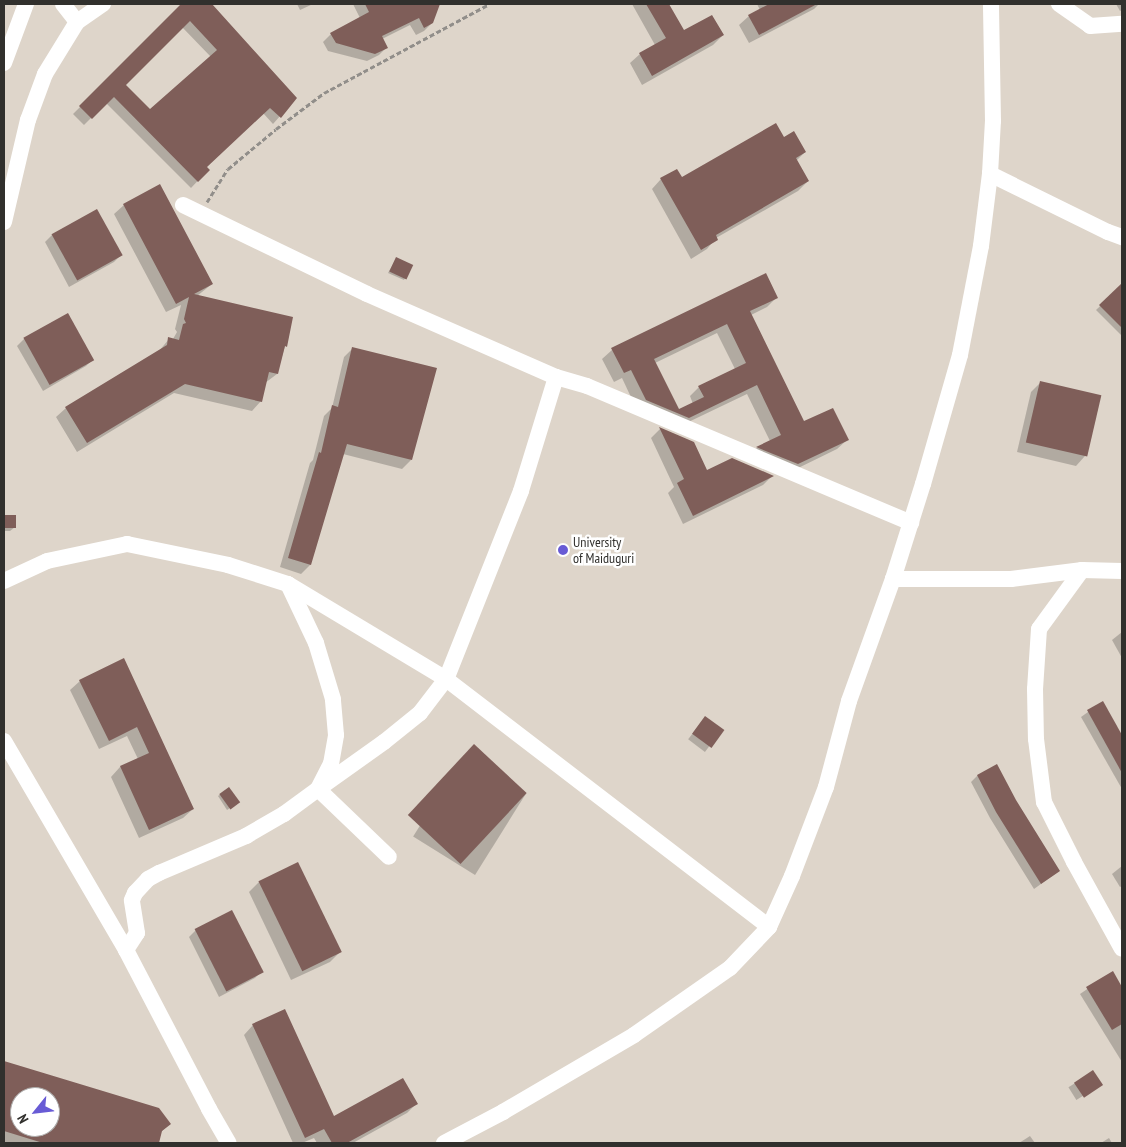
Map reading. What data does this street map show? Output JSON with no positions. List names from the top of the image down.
{
  "places": ["University of Maiduguri"],
  "north": "bottom left"
}
